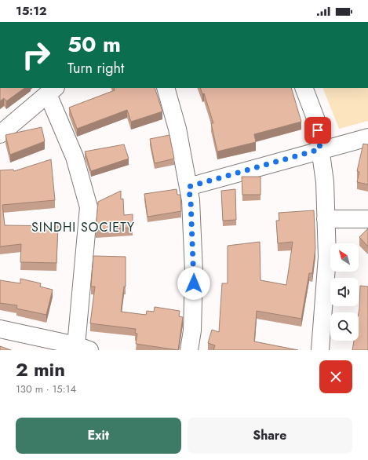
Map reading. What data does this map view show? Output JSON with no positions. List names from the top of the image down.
{
  "districts": ["SINDHI SOCIETY"],
  "north": "top left",
  "page": {
    "status": "15:12",
    "turn": ["50 m", "Turn right"],
    "heading": ["2 min", "130 m · 15:14"],
    "buttons": ["Exit", "Share"]
  }
}
